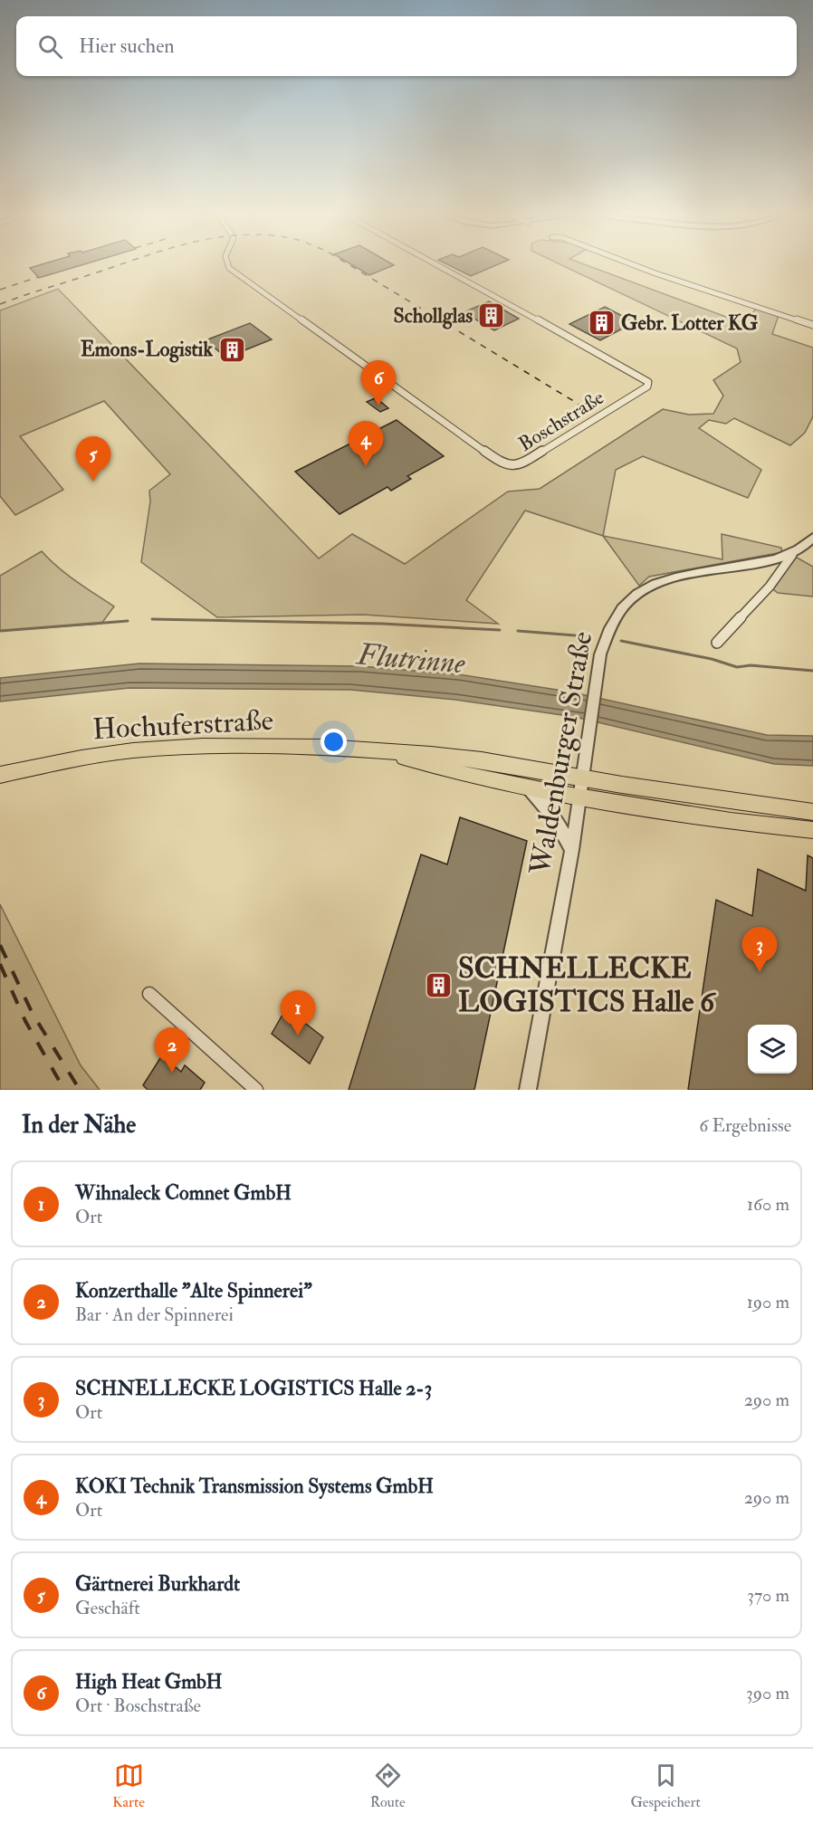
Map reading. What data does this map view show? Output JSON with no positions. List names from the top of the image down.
{
  "streets": {
    "main road": ["Hochuferstraße"],
    "street": ["Boschstraße", "Waldenburger Straße"]
  },
  "crossings": [
    ["Hochuferstraße", "Waldenburger Straße"]
  ],
  "water": ["Flutrinne"],
  "places": {
    "building": [
      "Schollglas",
      "Gebr. Lotter KG",
      "Emons-Logistik",
      "SCHNELLECKE LOGISTICS Halle 6"
    ]
  },
  "page": {
    "search": "Hier suchen",
    "pins": [
      "6",
      "4",
      "5",
      "3",
      "1",
      "2"
    ],
    "heading": ["In der Nähe", "6 Ergebnisse"],
    "list": [
      {
        "mark": "1",
        "name": "Wihnaleck Comnet GmbH",
        "note": "Ort",
        "value": "160 m"
      },
      {
        "mark": "2",
        "name": "Konzerthalle \"Alte Spinnerei\"",
        "note": "Bar · An der Spinnerei",
        "value": "190 m"
      },
      {
        "mark": "3",
        "name": "SCHNELLECKE LOGISTICS Halle 2-3",
        "note": "Ort",
        "value": "290 m"
      },
      {
        "mark": "4",
        "name": "KOKI Technik Transmission Systems GmbH",
        "note": "Ort",
        "value": "290 m"
      },
      {
        "mark": "5",
        "name": "Gärtnerei Burkhardt",
        "note": "Geschäft",
        "value": "370 m"
      },
      {
        "mark": "6",
        "name": "High Heat GmbH",
        "note": "Ort · Boschstraße",
        "value": "390 m"
      }
    ],
    "nav": ["Karte", "Route", "Gespeichert"]
  }
}
